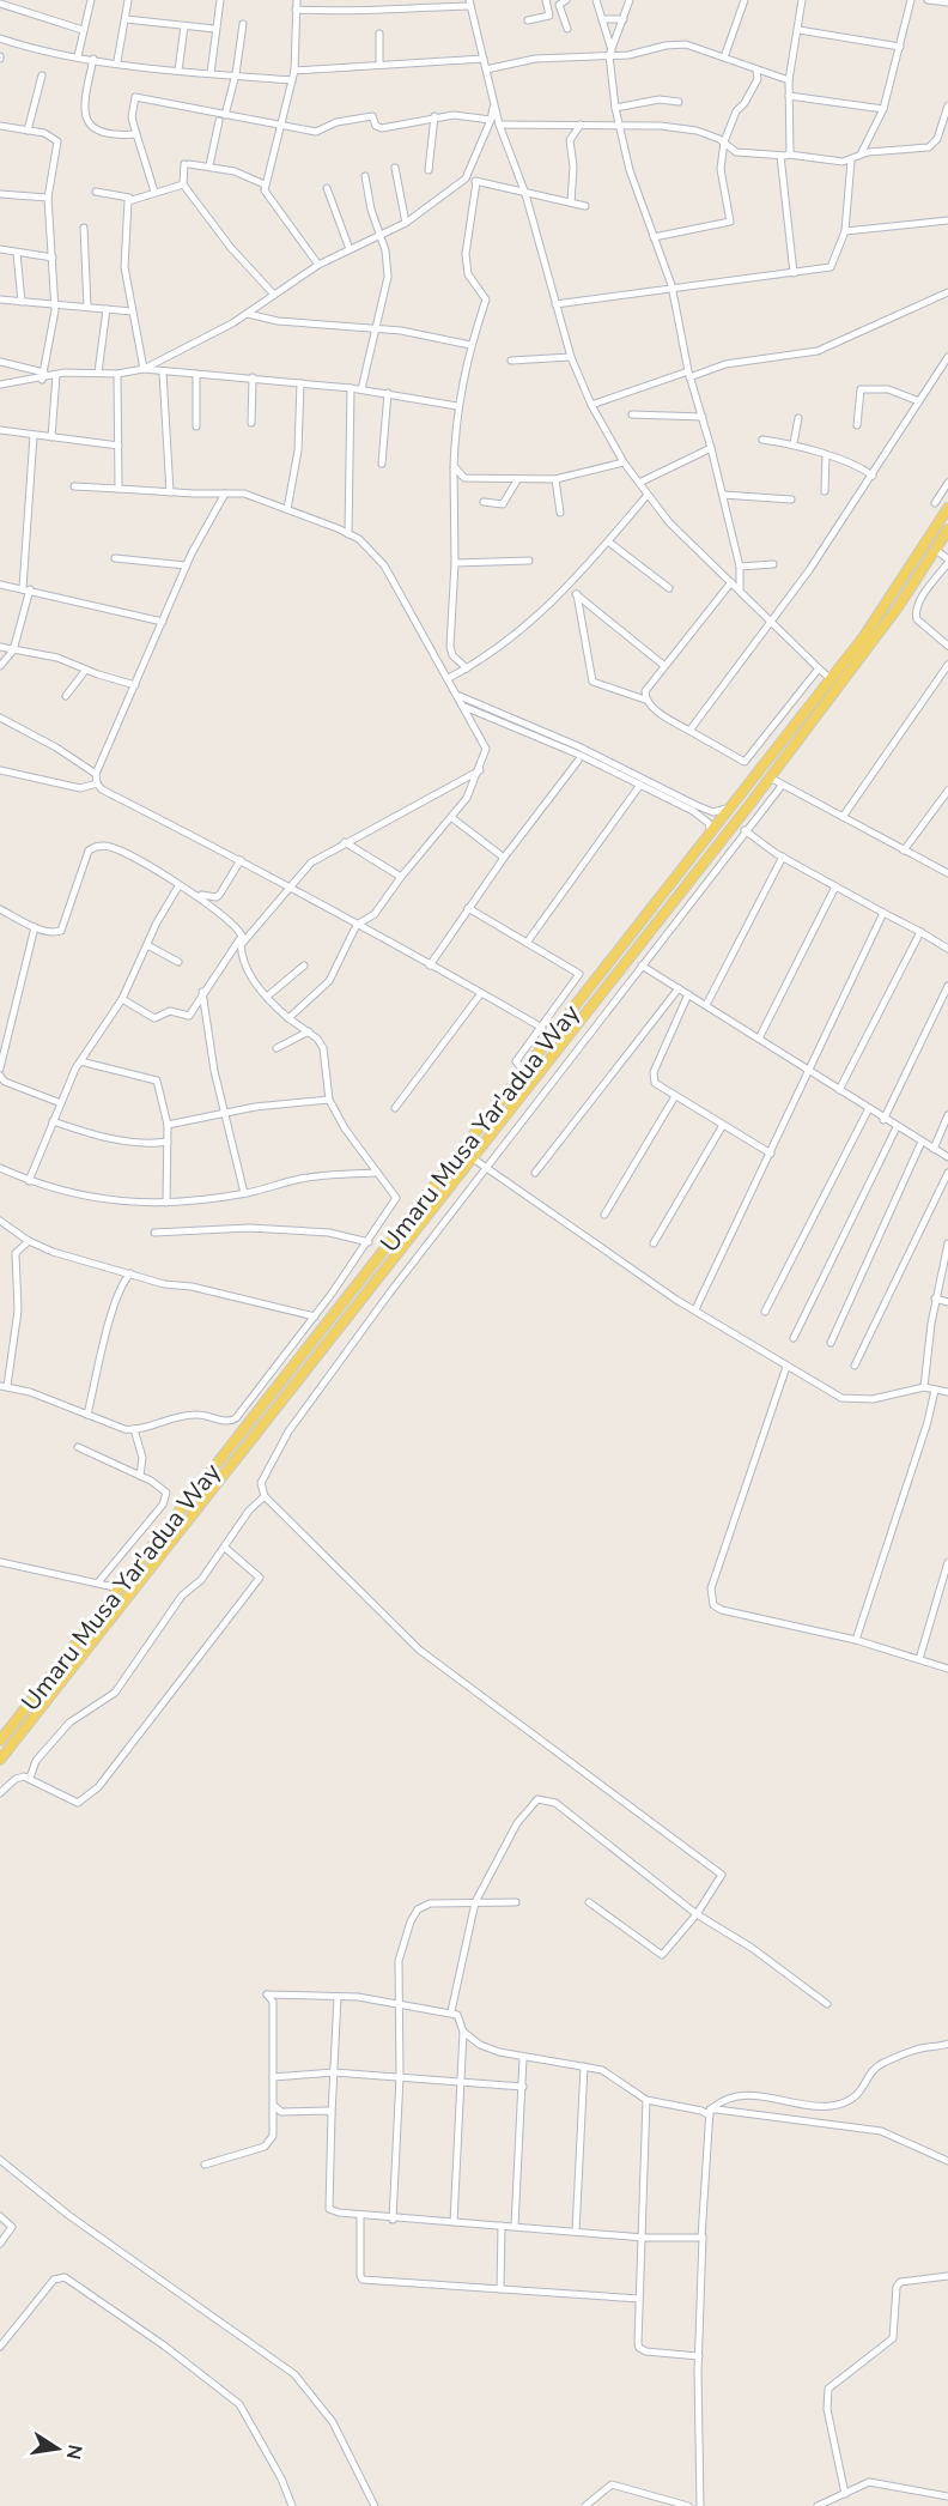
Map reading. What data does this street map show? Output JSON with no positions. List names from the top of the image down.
{
  "streets": {
    "main road": ["Umaru Musa Yar'adua Way"]
  },
  "north": "right"
}
